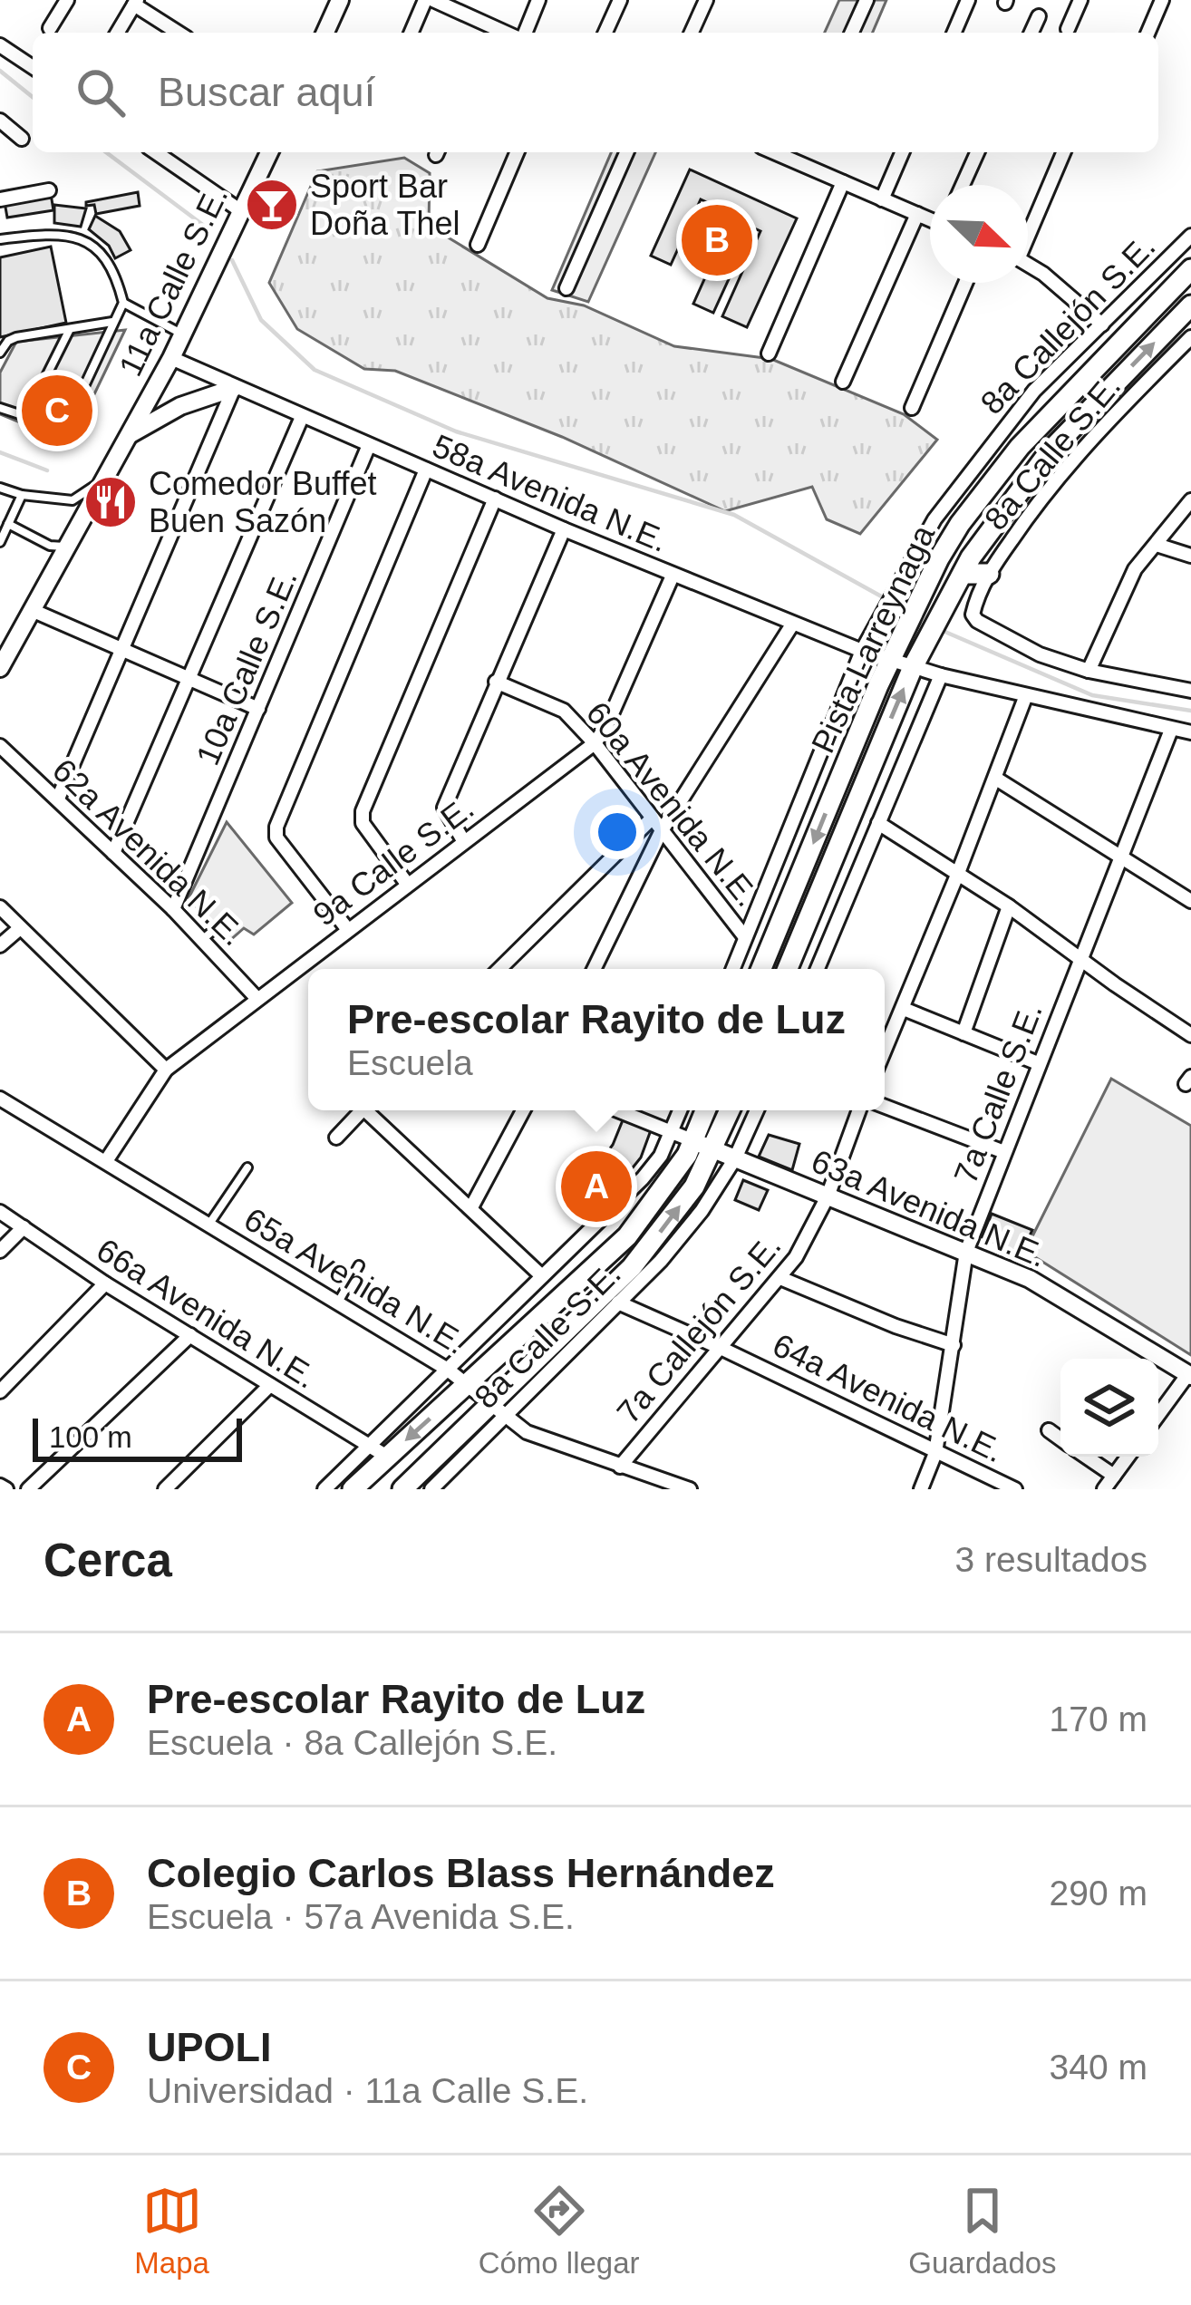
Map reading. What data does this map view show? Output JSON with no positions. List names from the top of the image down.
{
  "streets": {
    "main road": ["Pista Larreynaga"],
    "street": [
      "11a Calle S.E.",
      "8a Callejón S.E.",
      "8a Calle S.E.",
      "58a Avenida N.E.",
      "10a Calle S.E.",
      "60a Avenida N.E.",
      "62a Avenida N.E.",
      "9a Calle S.E.",
      "7a Calle S.E.",
      "63a Avenida N.E.",
      "65a Avenida N.E.",
      "66a Avenida N.E.",
      "7a Callejón S.E.",
      "64a Avenida N.E."
    ]
  },
  "crossings": [
    ["11a Calle S.E.", "58a Avenida N.E."],
    ["8a Callejón S.E.", "58a Avenida N.E."],
    ["8a Callejón S.E.", "60a Avenida N.E."],
    ["8a Calle S.E.", "63a Avenida N.E."],
    ["8a Calle S.E.", "65a Avenida N.E."],
    ["8a Calle S.E.", "64a Avenida N.E."],
    ["58a Avenida N.E.", "Pista Larreynaga"],
    ["58a Avenida N.E.", "10a Calle S.E."],
    ["58a Avenida N.E.", "9a Calle S.E."],
    ["58a Avenida N.E.", "7a Calle S.E."],
    ["10a Calle S.E.", "62a Avenida N.E."],
    ["60a Avenida N.E.", "9a Calle S.E."],
    ["62a Avenida N.E.", "9a Calle S.E."],
    ["9a Calle S.E.", "65a Avenida N.E."],
    ["7a Calle S.E.", "63a Avenida N.E."],
    ["7a Calle S.E.", "64a Avenida N.E."],
    ["63a Avenida N.E.", "7a Callejón S.E."],
    ["65a Avenida N.E.", "7a Callejón S.E."],
    ["7a Callejón S.E.", "64a Avenida N.E."]
  ],
  "places": {
    "bar": ["Sport Bar Doña Thel"],
    "restaurant": ["Comedor Buffet Buen Sazón"]
  },
  "scale_bar": "100 m",
  "north": "bottom right",
  "page": {
    "search": "Buscar aquí",
    "pins": ["B", "C", "A"],
    "popup": ["Pre-escolar Rayito de Luz", "Escuela"],
    "scale": "100 m",
    "heading": ["Cerca", "3 resultados"],
    "list": [
      {
        "mark": "A",
        "name": "Pre-escolar Rayito de Luz",
        "note": "Escuela · 8a Callejón S.E.",
        "value": "170 m"
      },
      {
        "mark": "B",
        "name": "Colegio Carlos Blass Hernández",
        "note": "Escuela · 57a Avenida S.E.",
        "value": "290 m"
      },
      {
        "mark": "C",
        "name": "UPOLI",
        "note": "Universidad · 11a Calle S.E.",
        "value": "340 m"
      }
    ],
    "nav": ["Mapa", "Cómo llegar", "Guardados"]
  }
}
